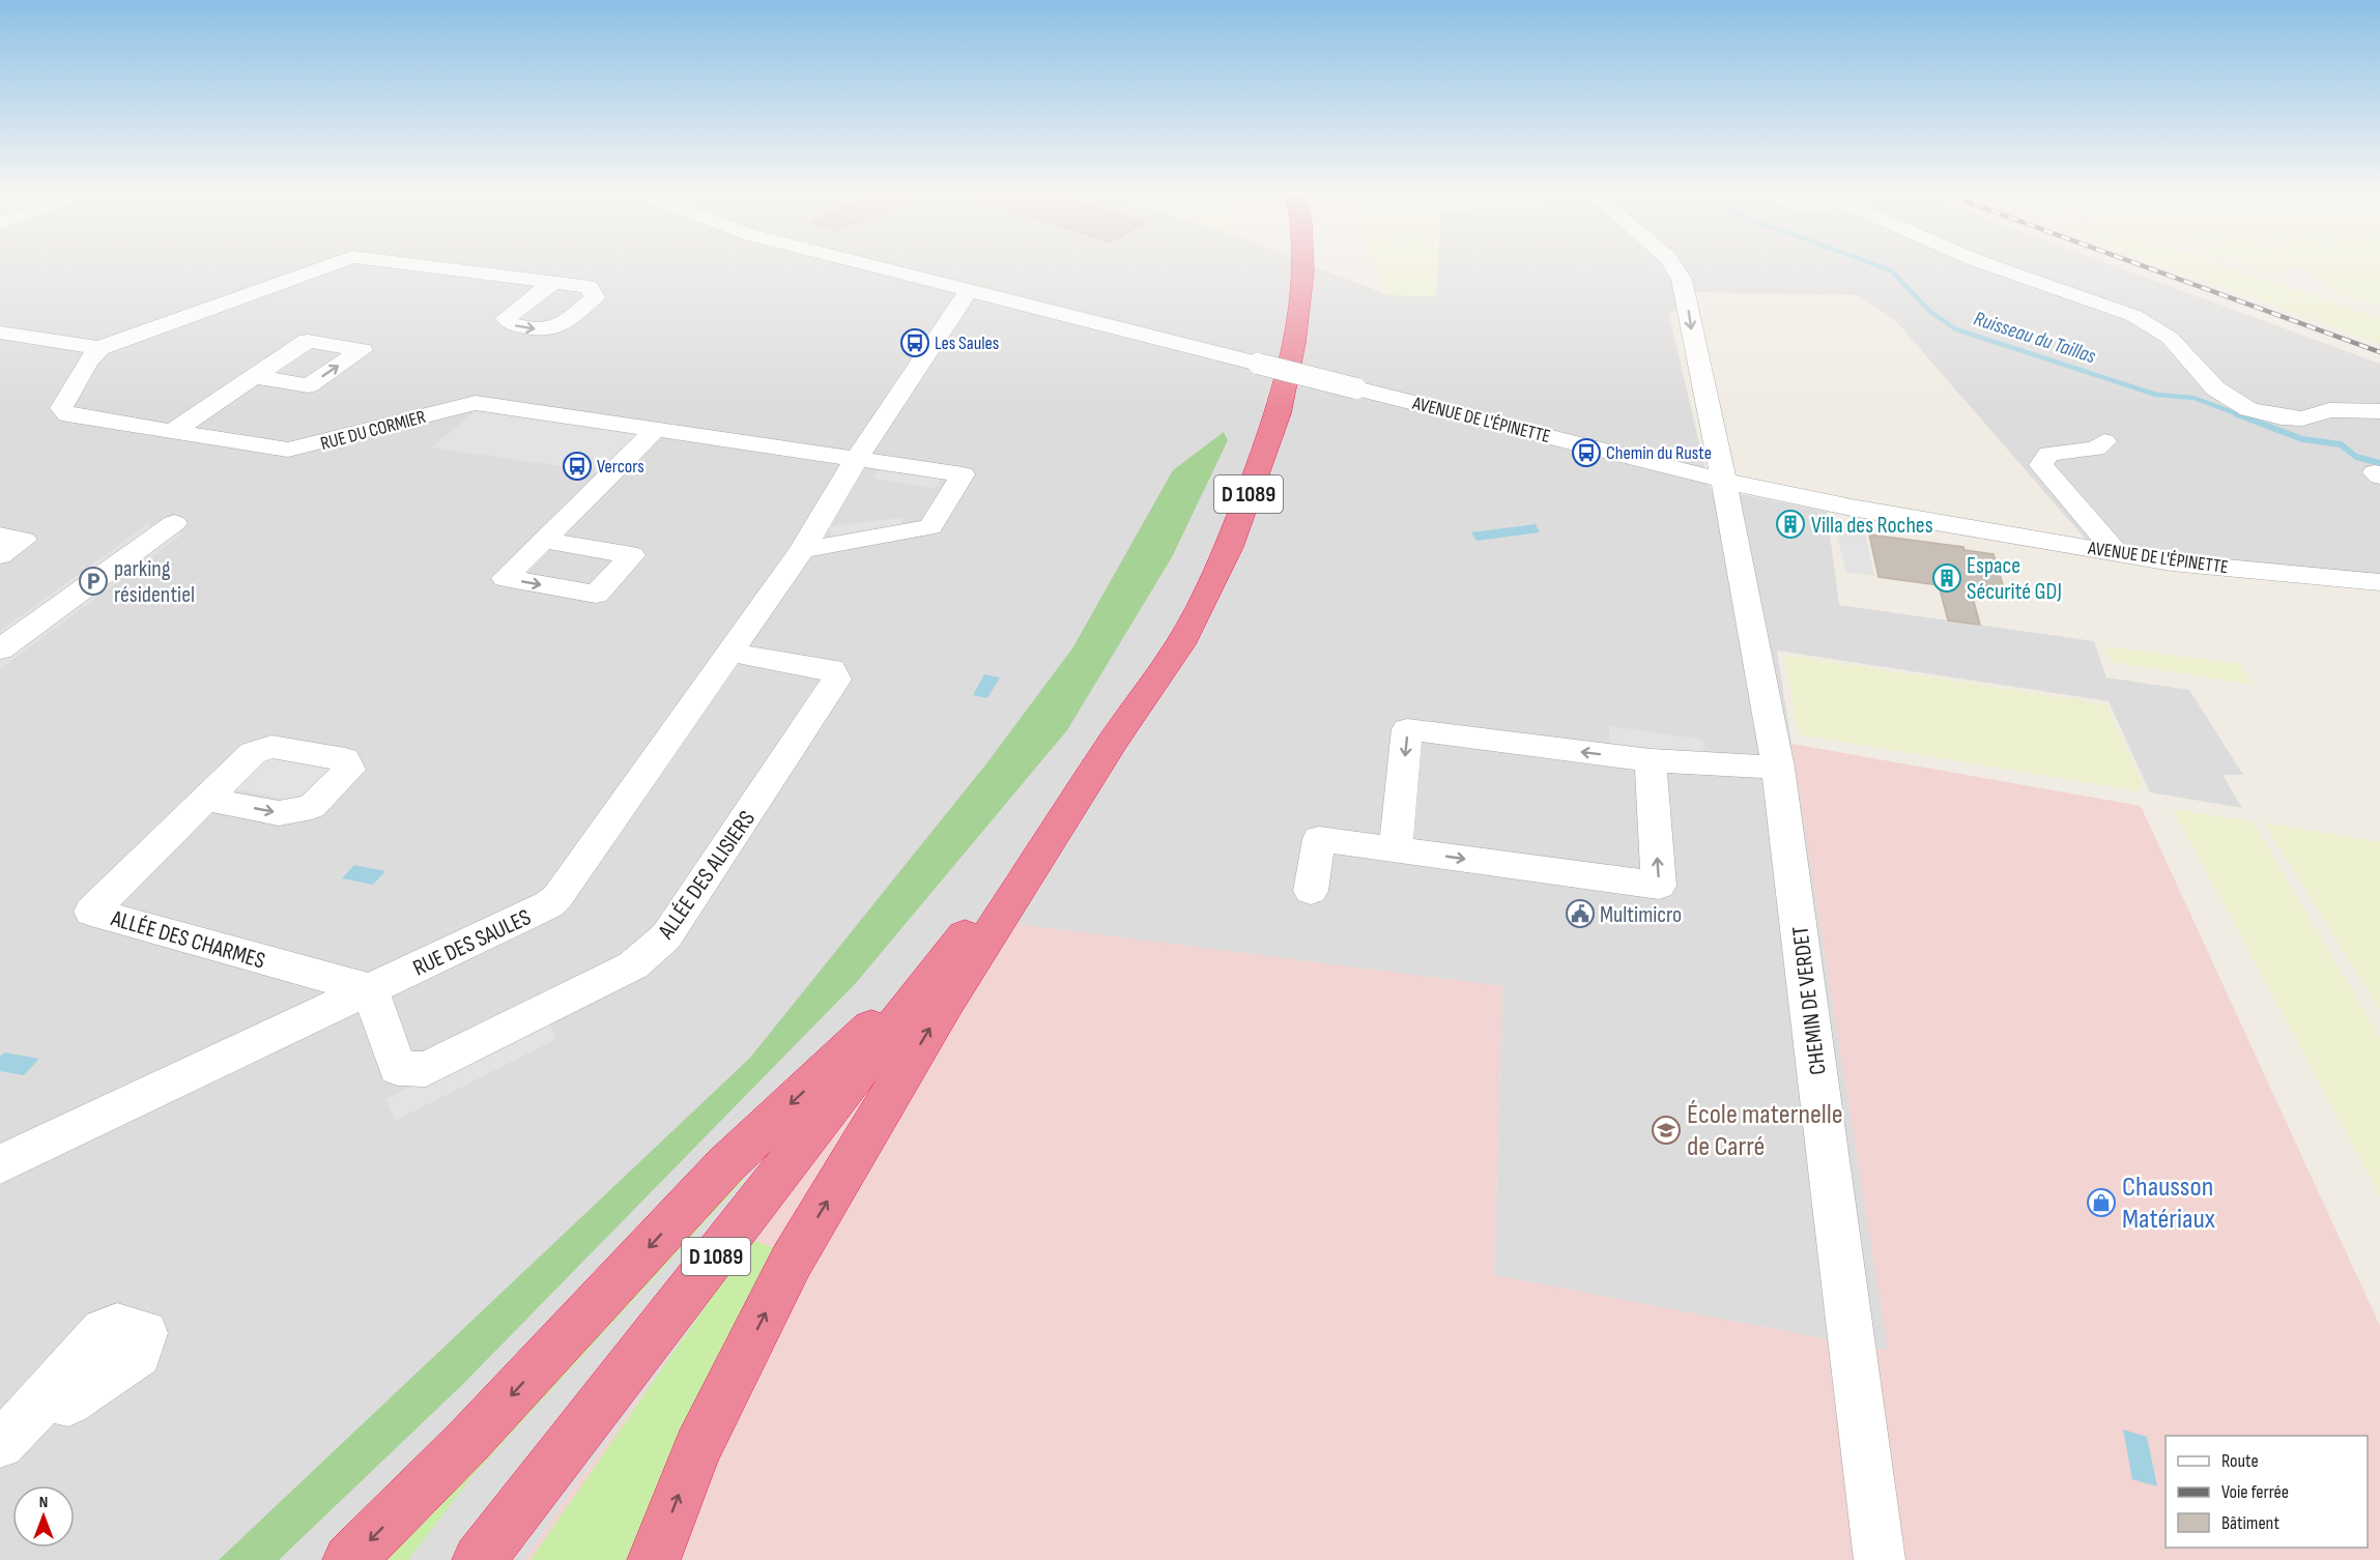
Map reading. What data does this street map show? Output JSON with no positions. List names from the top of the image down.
{
  "streets": {
    "highway": ["D 1089"],
    "street": [
      "AVENUE DE L'ÉPINETTE",
      "RUE DU CORMIER",
      "ALLÉE DES ALISIERS",
      "ALLÉE DES CHARMES",
      "RUE DES SAULES",
      "CHEMIN DE VERDET"
    ]
  },
  "crossings": [
    ["AVENUE DE L'ÉPINETTE", "RUE DES SAULES"],
    ["AVENUE DE L'ÉPINETTE", "CHEMIN DE VERDET"],
    ["RUE DU CORMIER", "RUE DES SAULES"],
    ["ALLÉE DES ALISIERS", "ALLÉE DES CHARMES"],
    ["ALLÉE DES ALISIERS", "RUE DES SAULES"],
    ["ALLÉE DES CHARMES", "RUE DES SAULES"]
  ],
  "water": ["Ruisseau du Taillas"],
  "places": {
    "bus stop": ["Les Saules", "Chemin du Ruste", "Vercors"],
    "building": ["Villa des Roches", "Espace Sécurité GDJ"],
    "parking": ["parking résidentiel"],
    "public building": ["Multimicro"],
    "school or university": ["École maternelle de Carré"],
    "shop": ["Chausson Matériaux"]
  },
  "legend": ["Route", "Voie ferrée", "Bâtiment"],
  "north": "top"
}
